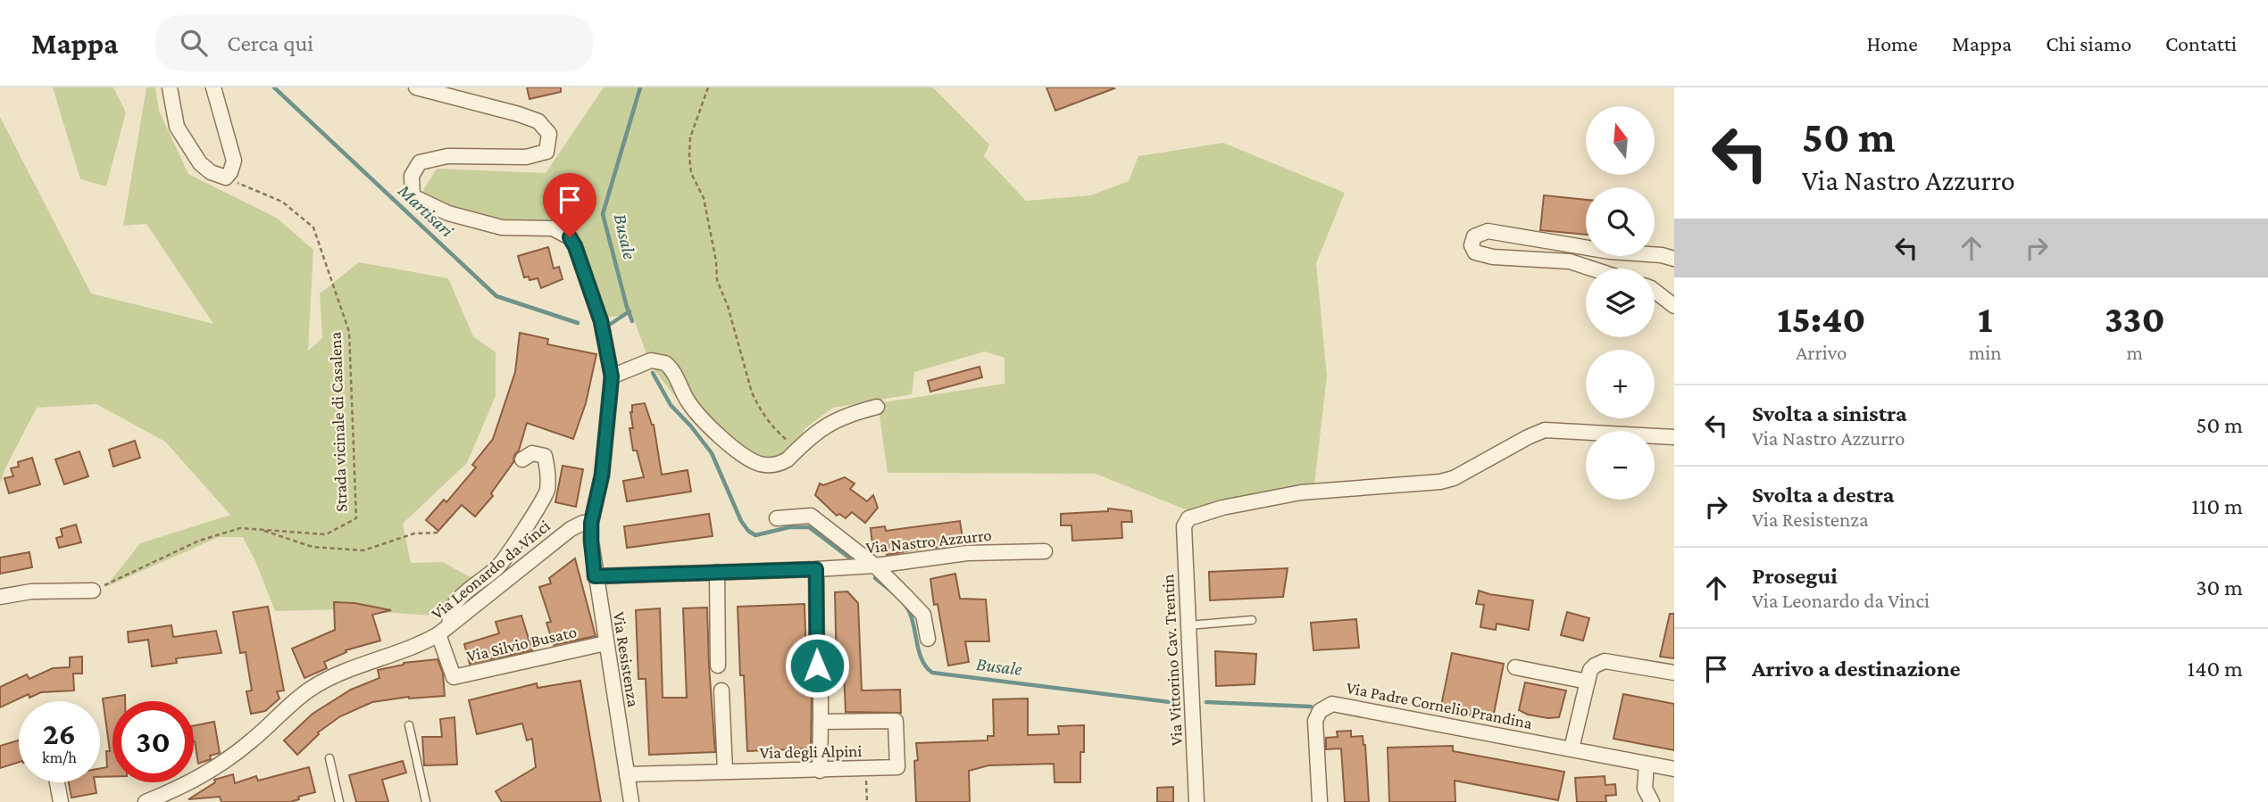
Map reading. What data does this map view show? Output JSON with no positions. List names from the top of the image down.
{
  "streets": {
    "street": [
      "Via Nastro Azzurro",
      "Via Leonardo da Vinci",
      "Via Silvio Busato",
      "Via Resistenza",
      "Via Vittorino Cav. Trentin",
      "Via Padre Cornelio Prandina",
      "Via degli Alpini"
    ],
    "path": ["Strada vicinale di Casalena"]
  },
  "crossings": [
    ["Via Nastro Azzurro", "Via Resistenza"],
    ["Via Leonardo da Vinci", "Via Silvio Busato"],
    ["Via Leonardo da Vinci", "Via Resistenza"],
    ["Via Silvio Busato", "Via Resistenza"],
    ["Via Resistenza", "Via degli Alpini"]
  ],
  "water": ["Martisari", "Busale"],
  "north": "top",
  "page": {
    "header": "Mappa",
    "search": "Cerca qui",
    "nav": [
      "Home",
      "Mappa",
      "Chi siamo",
      "Contatti"
    ],
    "turn": ["50 m", "Via Nastro Azzurro"],
    "map_buttons": ["+", "−"],
    "eta": [
      "15:40",
      "Arrivo",
      "1",
      "min",
      "330",
      "m"
    ],
    "list": [
      {
        "name": "Svolta a sinistra",
        "note": "Via Nastro Azzurro",
        "value": "50 m"
      },
      {
        "name": "Svolta a destra",
        "note": "Via Resistenza",
        "value": "110 m"
      },
      {
        "name": "Prosegui",
        "note": "Via Leonardo da Vinci",
        "value": "30 m"
      },
      {
        "name": "Arrivo a destinazione",
        "value": "140 m"
      }
    ],
    "speed": "26 km/h",
    "limit": "30"
  }
}
